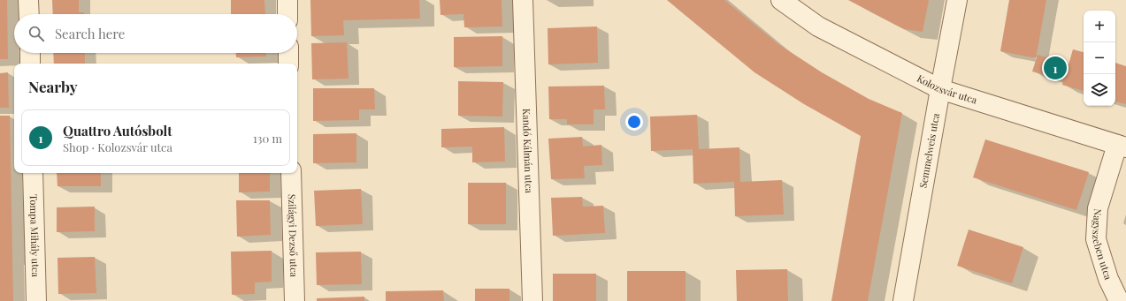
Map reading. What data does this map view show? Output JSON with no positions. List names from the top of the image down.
{
  "streets": {
    "street": [
      "Kolozsvár utca",
      "Kandó Kálmán utca",
      "Semmelweis utca",
      "Tompa Mihály utca",
      "Szilágyi Dezső utca",
      "Nagyszeben utca"
    ]
  },
  "crossings": [
    ["Kolozsvár utca", "Semmelweis utca"],
    ["Kolozsvár utca", "Nagyszeben utca"]
  ],
  "page": {
    "map_buttons": ["+", "−"],
    "search": "Search here",
    "pins": "1",
    "heading": "Nearby",
    "list": [
      {
        "mark": "1",
        "name": "Quattro Autósbolt",
        "note": "Shop · Kolozsvár utca",
        "value": "130 m"
      }
    ]
  }
}
